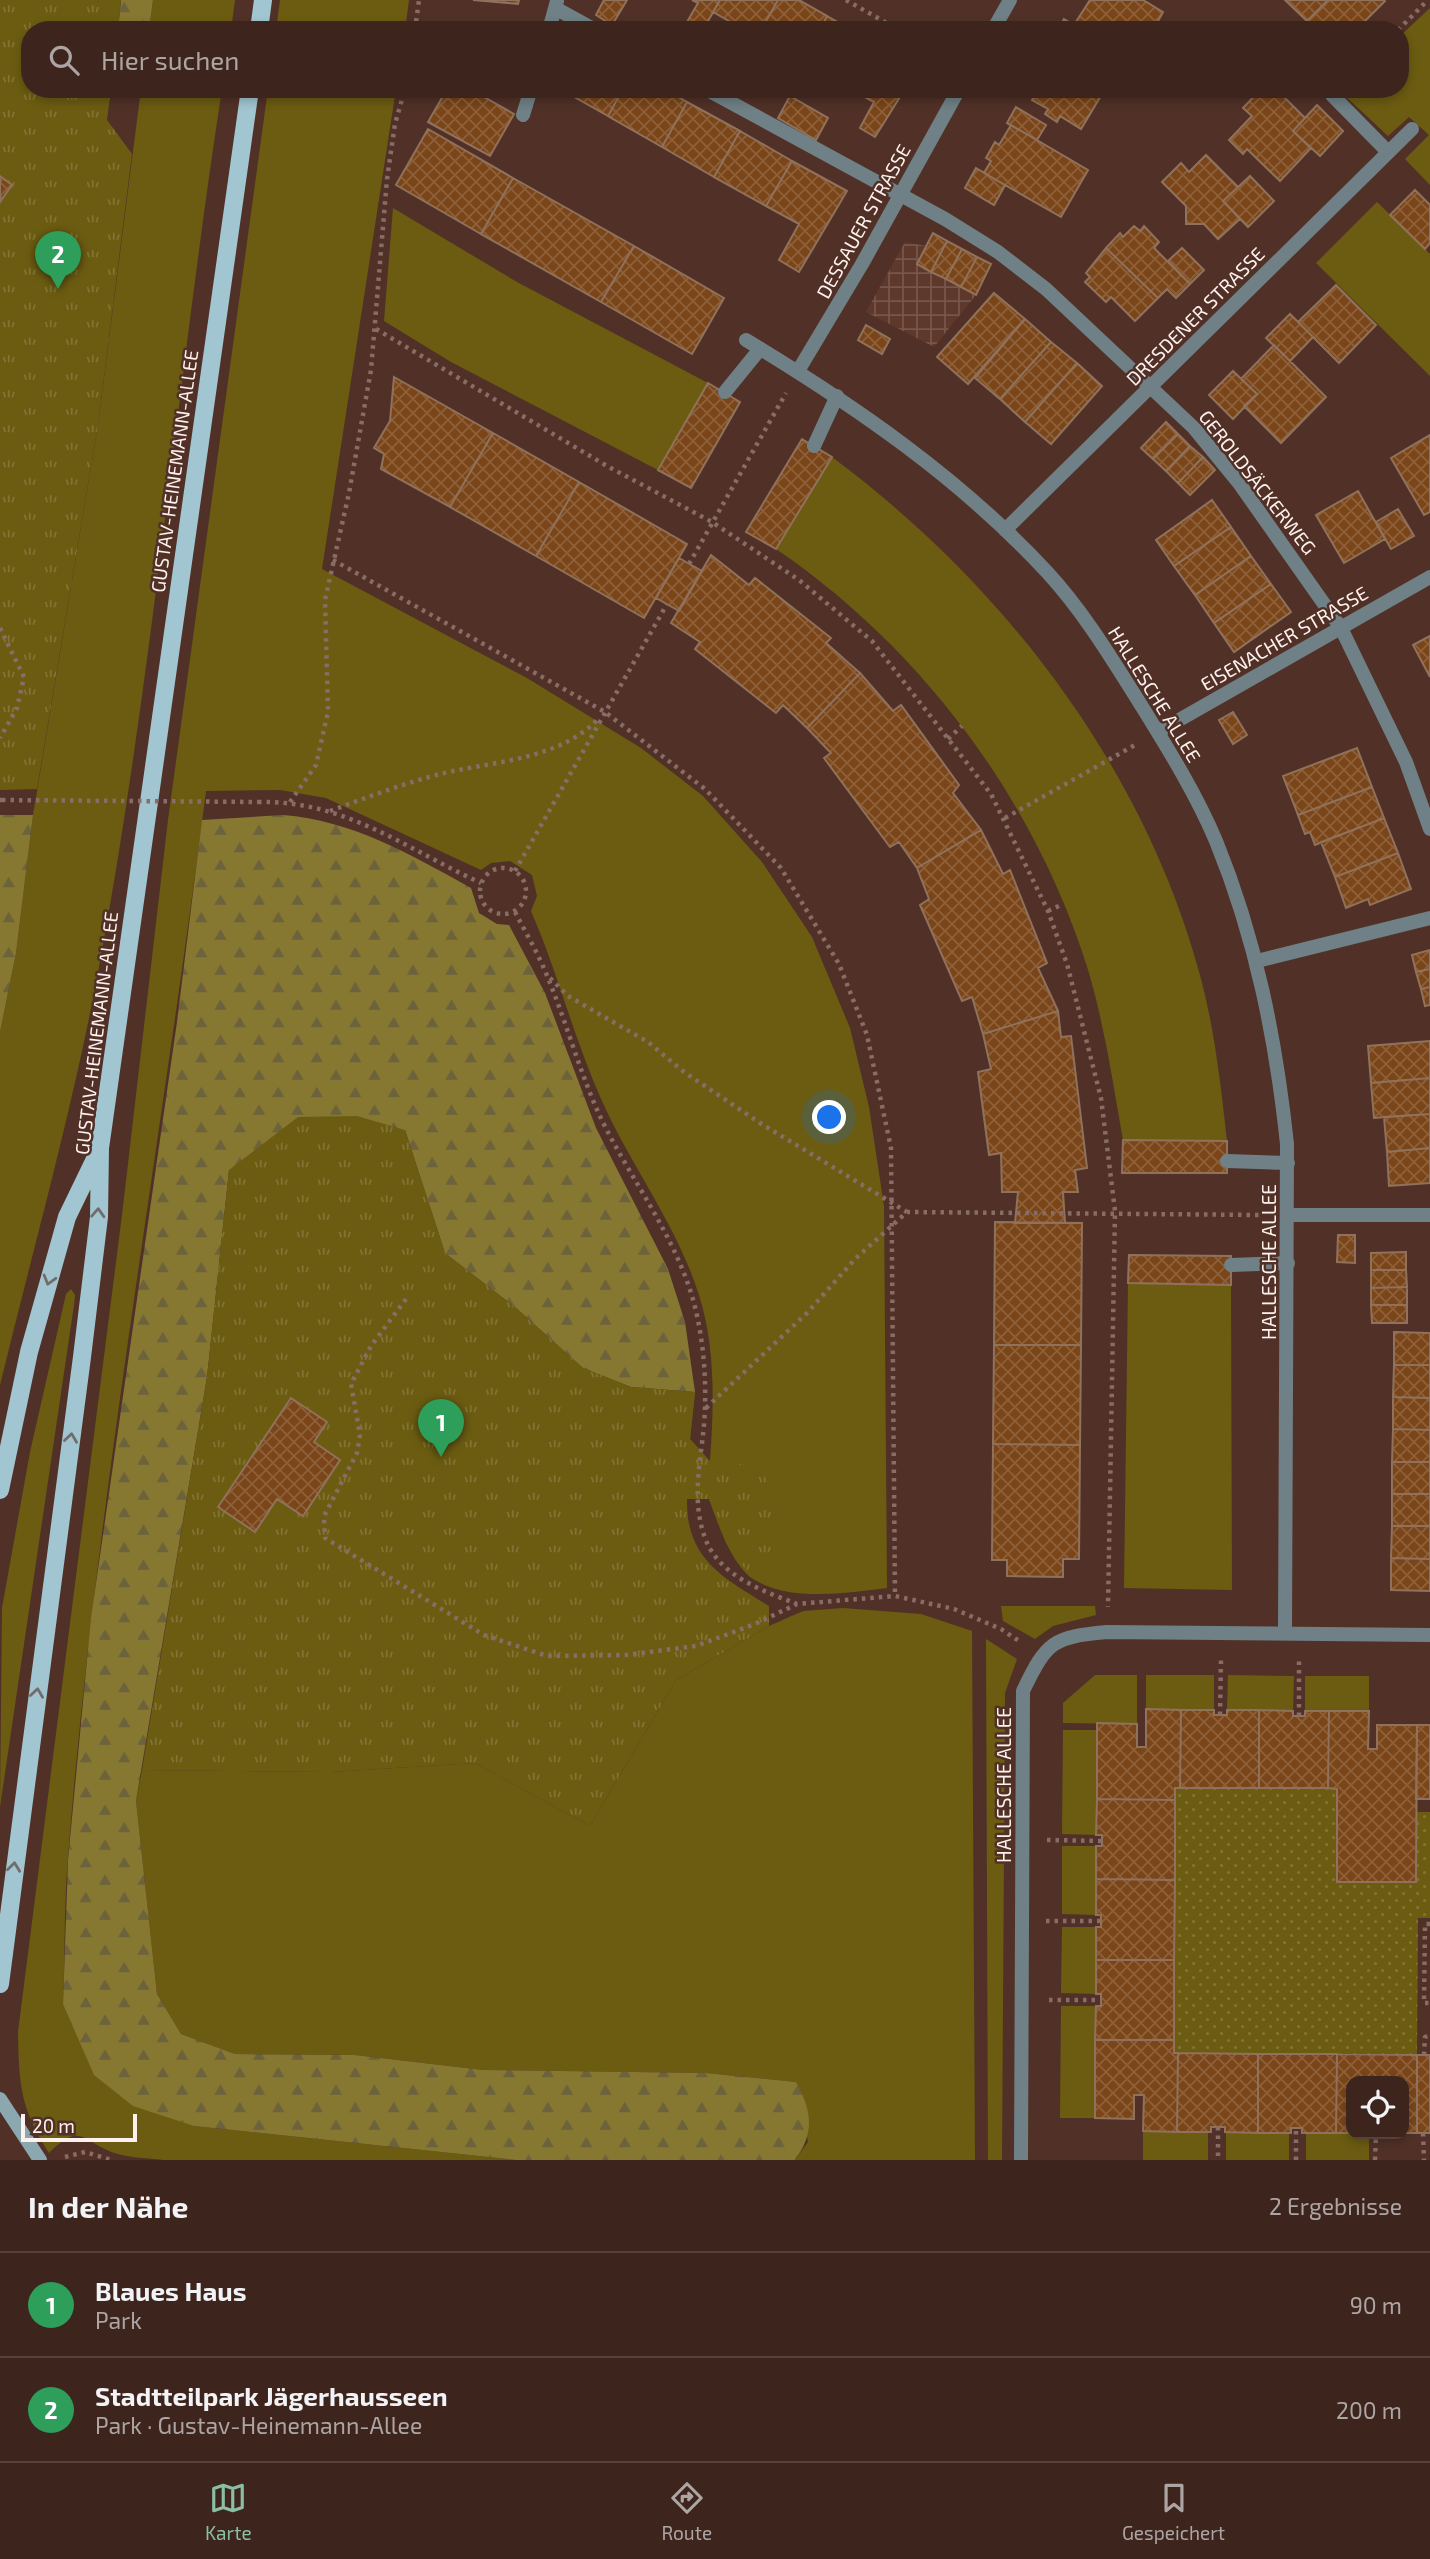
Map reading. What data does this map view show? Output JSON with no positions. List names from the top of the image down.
{
  "streets": {
    "main road": ["GUSTAV-HEINEMANN-ALLEE"],
    "street": [
      "DESSAUER STRASSE",
      "DRESDENER STRASSE",
      "GEROLDSÄCKERWEG",
      "EISENACHER STRASSE",
      "HALLESCHE ALLEE"
    ]
  },
  "crossings": [
    ["DESSAUER STRASSE", "GEROLDSÄCKERWEG"],
    ["DESSAUER STRASSE", "HALLESCHE ALLEE"],
    ["DRESDENER STRASSE", "GEROLDSÄCKERWEG"],
    ["DRESDENER STRASSE", "HALLESCHE ALLEE"],
    ["GEROLDSÄCKERWEG", "EISENACHER STRASSE"],
    ["EISENACHER STRASSE", "HALLESCHE ALLEE"]
  ],
  "scale_bar": "20 m",
  "page": {
    "search": "Hier suchen",
    "pins": ["2", "1"],
    "scale": "20 m",
    "heading": ["In der Nähe", "2 Ergebnisse"],
    "list": [
      {
        "mark": "1",
        "name": "Blaues Haus",
        "note": "Park",
        "value": "90 m"
      },
      {
        "mark": "2",
        "name": "Stadtteilpark Jägerhausseen",
        "note": "Park · Gustav-Heinemann-Allee",
        "value": "200 m"
      }
    ],
    "nav": ["Karte", "Route", "Gespeichert"]
  }
}
